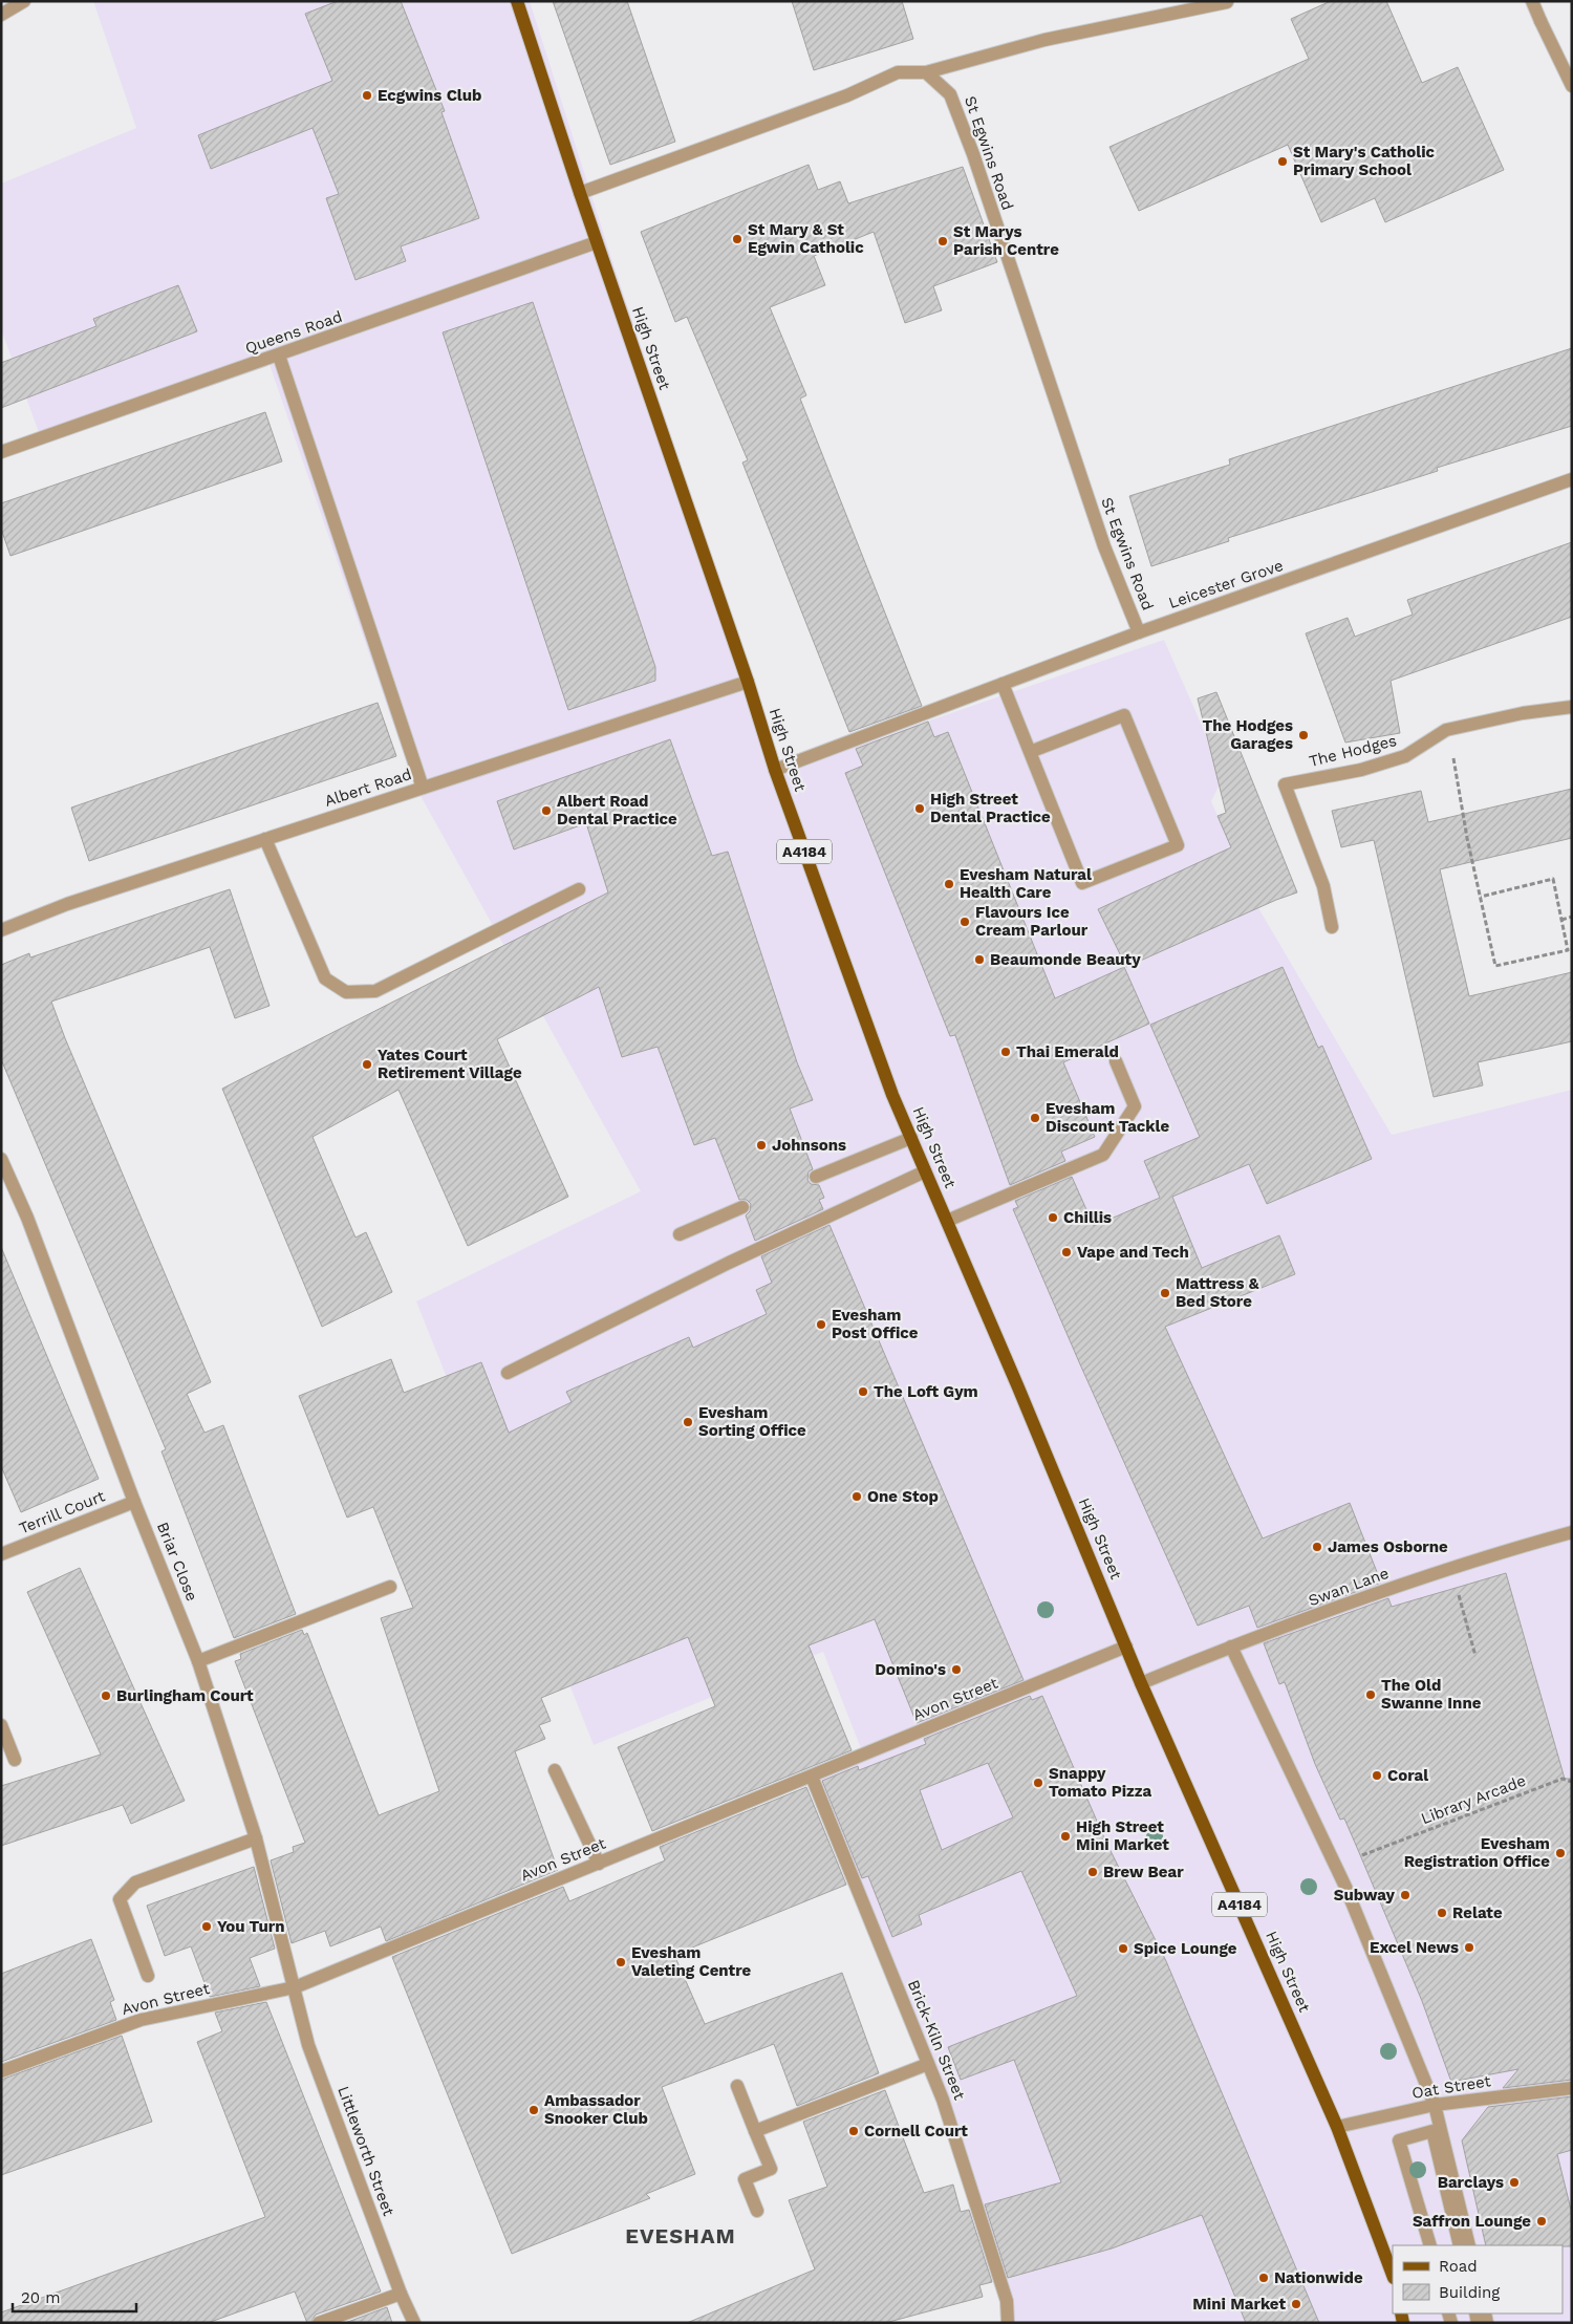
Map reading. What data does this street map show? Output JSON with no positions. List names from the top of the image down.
{
  "streets": {
    "main road": ["High Street", "A4184"],
    "street": [
      "St Egwins Road",
      "Queens Road",
      "Leicester Grove",
      "The Hodges",
      "Albert Road",
      "Terrill Court",
      "Briar Close",
      "Swan Lane",
      "Avon Street",
      "Brick-Kiln Street",
      "Oat Street",
      "Littleworth Street"
    ],
    "path": ["Library Arcade"]
  },
  "crossings": [
    ["St Egwins Road", "Leicester Grove"],
    ["Queens Road", "High Street"],
    ["High Street", "Leicester Grove"],
    ["High Street", "Albert Road"],
    ["High Street", "Swan Lane"],
    ["High Street", "Avon Street"],
    ["High Street", "Oat Street"],
    ["Terrill Court", "Briar Close"],
    ["Briar Close", "Avon Street"],
    ["Briar Close", "Littleworth Street"],
    ["Avon Street", "Brick-Kiln Street"],
    ["Avon Street", "Littleworth Street"]
  ],
  "districts": ["EVESHAM"],
  "places": [
    "Ecgwins Club",
    "St Mary's Catholic Primary School",
    "St Mary & St Egwin Catholic",
    "St Marys Parish Centre",
    "The Hodges Garages",
    "High Street Dental Practice",
    "Albert Road Dental Practice",
    "Evesham Natural Health Care",
    "Flavours Ice Cream Parlour",
    "Beaumonde Beauty",
    "Thai Emerald",
    "Yates Court Retirement Village",
    "Evesham Discount Tackle",
    "Johnsons",
    "Chillis",
    "Vape and Tech",
    "Mattress & Bed Store",
    "Evesham Post Office",
    "The Loft Gym",
    "Evesham Sorting Office",
    "One Stop",
    "James Osborne",
    "Domino's",
    "The Old Swanne Inne",
    "Burlingham Court",
    "Coral",
    "Snappy Tomato Pizza",
    "High Street Mini Market",
    "Evesham Registration Office",
    "Brew Bear",
    "Subway",
    "Relate",
    "You Turn",
    "Excel News",
    "Spice Lounge",
    "Evesham Valeting Centre",
    "Ambassador Snooker Club",
    "Cornell Court",
    "Barclays",
    "Saffron Lounge",
    "Nationwide",
    "Mini Market"
  ],
  "legend": ["Road", "Building"],
  "scale_bar": "20 m"
}
